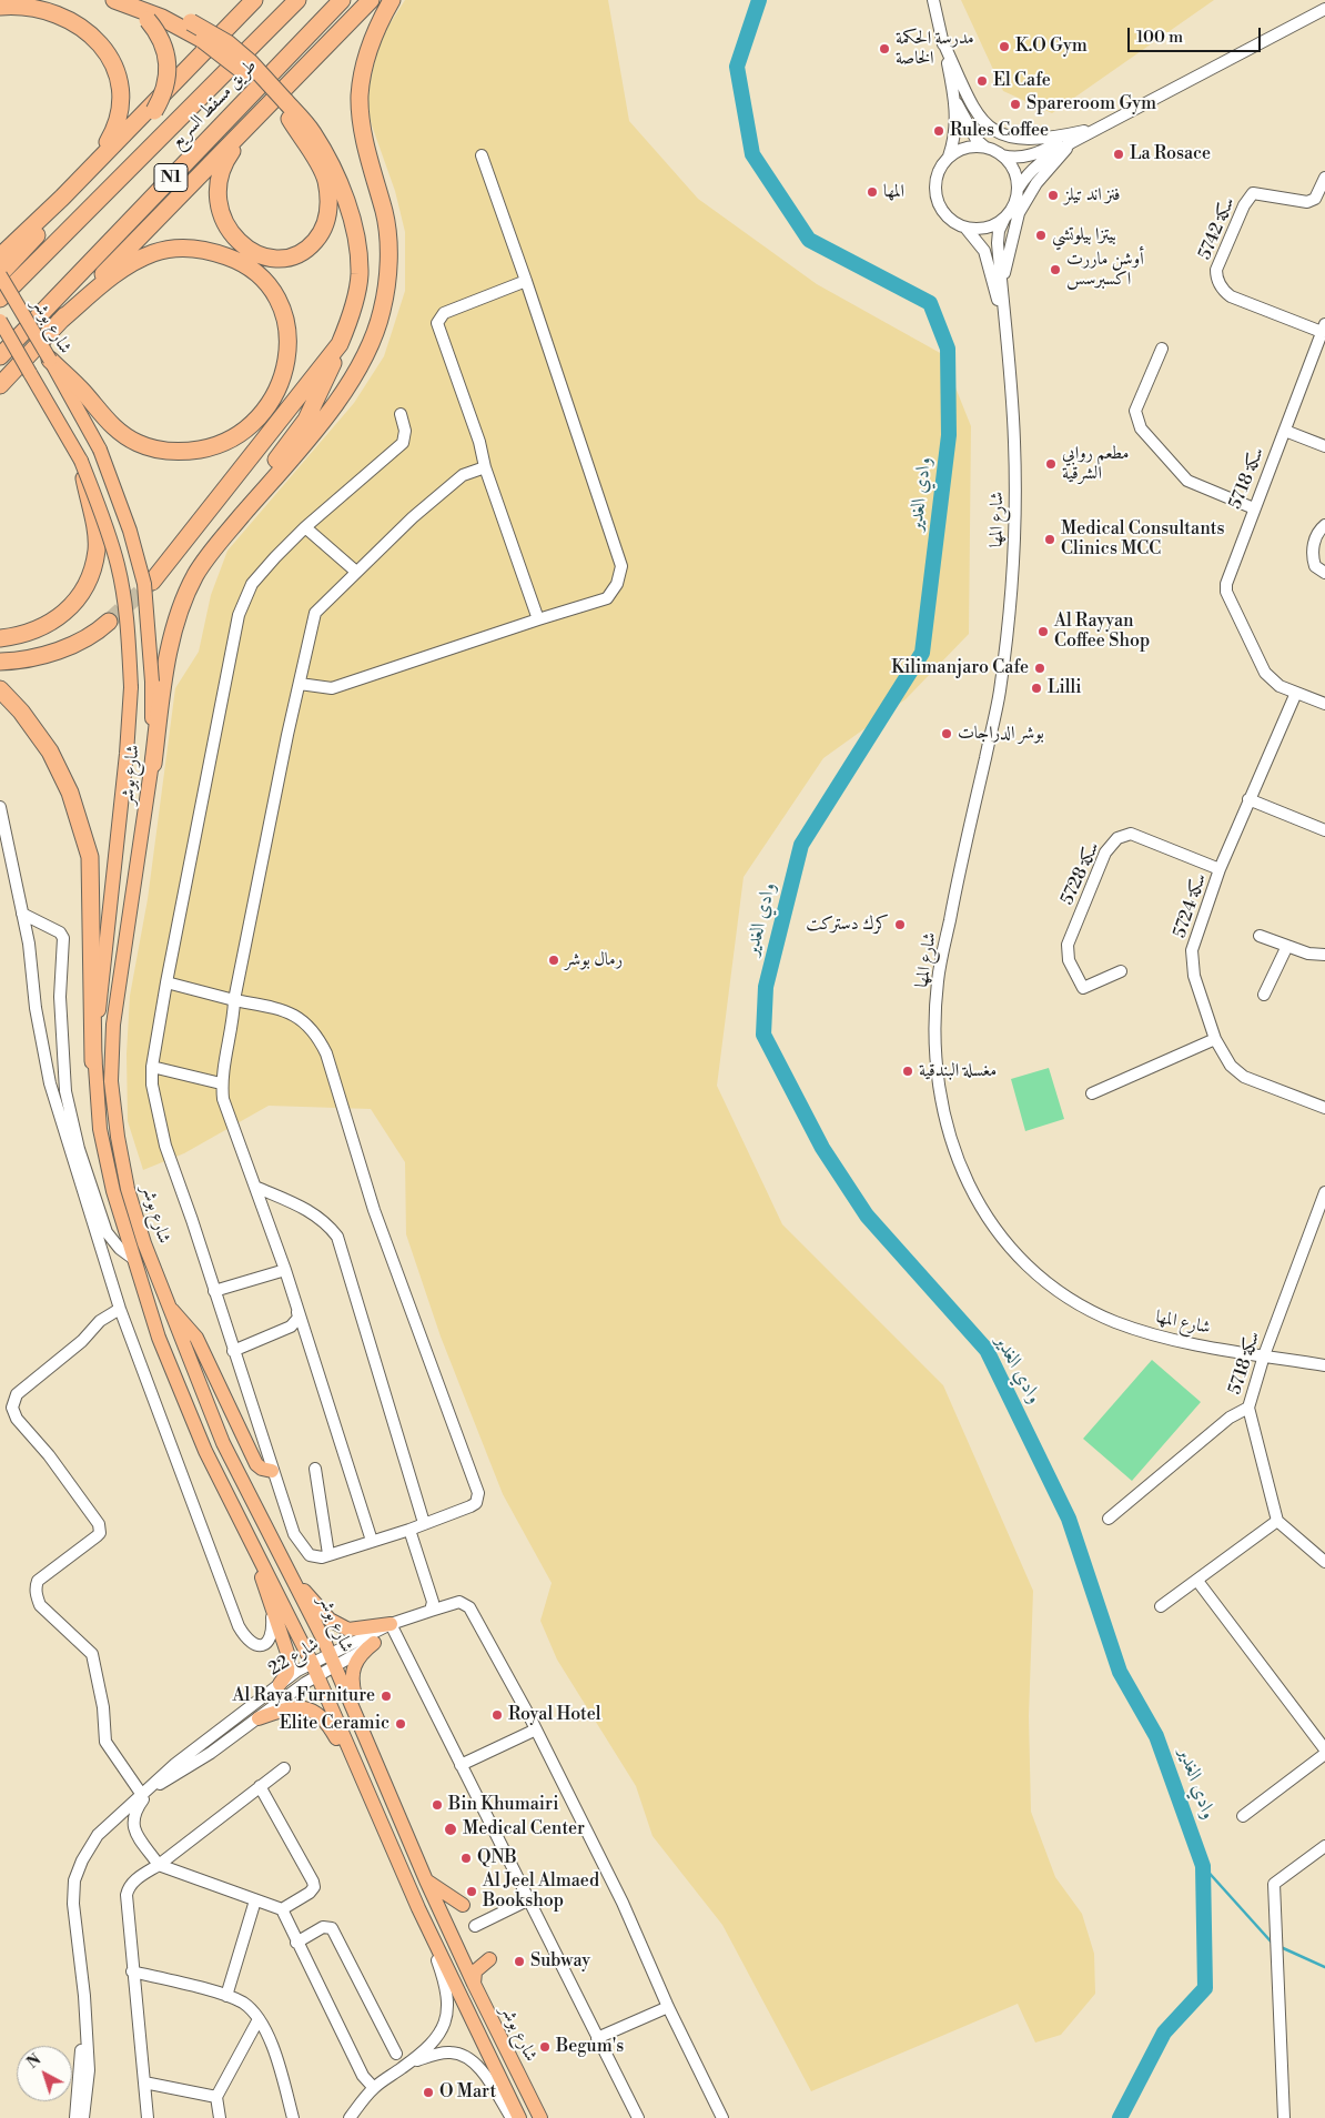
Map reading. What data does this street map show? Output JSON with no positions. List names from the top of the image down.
{
  "streets": {
    "highway": ["طريق مسقط السريع", "N1"],
    "main road": ["شارع بوشر"],
    "street": [
      "سكة 5742",
      "سكة 5718",
      "شارع المها",
      "سكة 5728",
      "سكة 5724",
      "شارع 22"
    ]
  },
  "crossings": [
    ["سكة 5742", "سكة 5718"],
    ["شارع بوشر", "شارع 22"],
    ["سكة 5718", "شارع المها"],
    ["سكة 5718", "سكة 5724"],
    ["سكة 5728", "سكة 5724"]
  ],
  "water": ["وادي الغدير"],
  "places": [
    "K.O Gym",
    "مدرسة الحكمة الخاصة",
    "El Cafe",
    "Spareroom Gym",
    "Rules Coffee",
    "La Rosace",
    "المها",
    "فنز اند تيلز",
    "بيتزا بيلوتشي",
    "أوشن ماررت اكسبرسس",
    "مطعم روابي الشرقية",
    "Medical Consultants Clinics MCC",
    "Al Rayyan Coffee Shop",
    "Kilimanjaro Cafe",
    "Lilli",
    "بوشر الدراجات",
    "كرك دستركت",
    "رمال بوشر",
    "مغسلة البندقية",
    "Al Raya Furniture",
    "Royal Hotel",
    "Elite Ceramic",
    "Bin Khumairi",
    "Medical Center",
    "QNB",
    "Al Jeel Almaed Bookshop",
    "Subway",
    "Begum's",
    "O Mart"
  ],
  "scale_bar": "100 m",
  "north": "top left"
}
